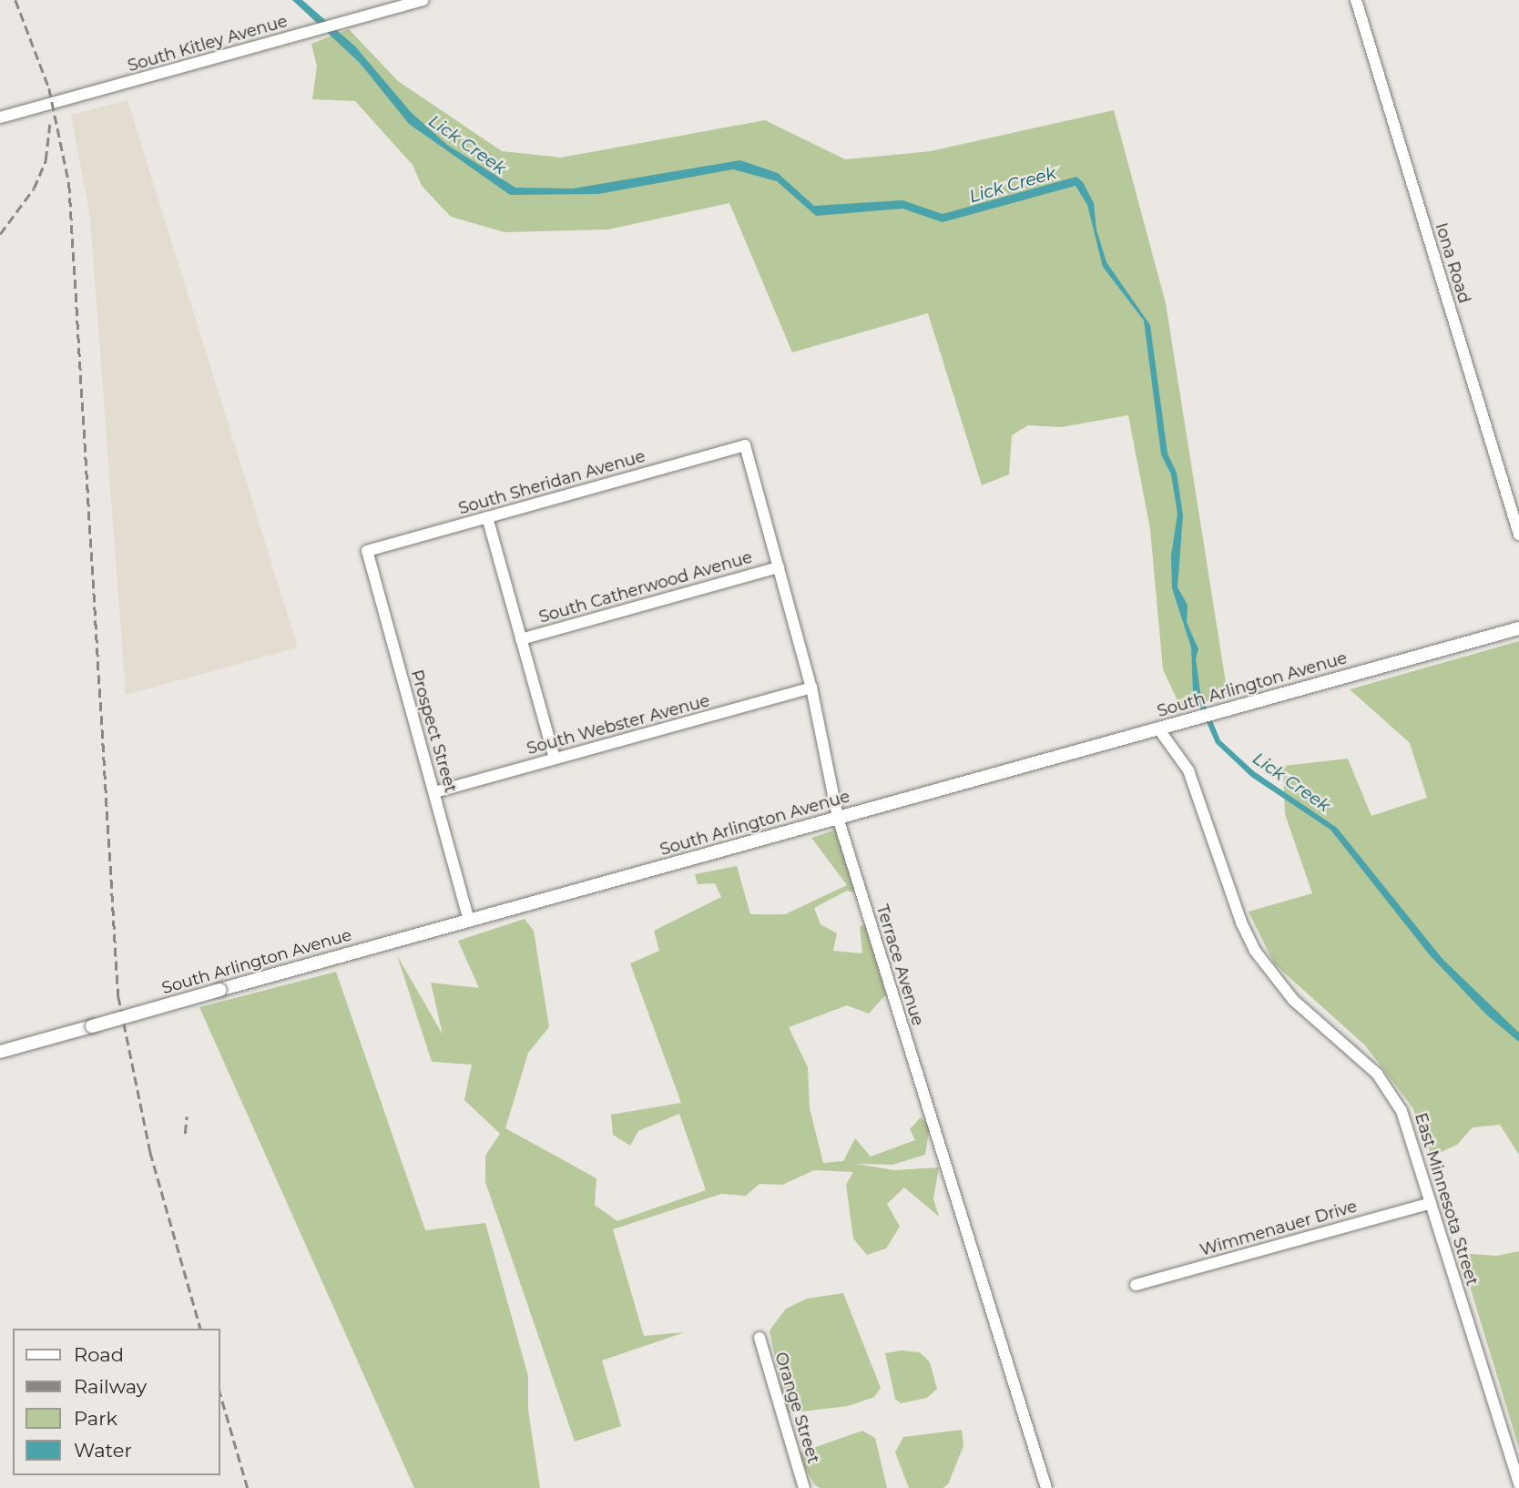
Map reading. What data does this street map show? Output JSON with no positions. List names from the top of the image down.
{
  "streets": {
    "main road": ["South Arlington Avenue"],
    "street": [
      "South Kitley Avenue",
      "Iona Road",
      "South Sheridan Avenue",
      "South Catherwood Avenue",
      "South Webster Avenue",
      "Prospect Street",
      "Terrace Avenue",
      "East Minnesota Street",
      "Wimmenauer Drive",
      "Orange Street"
    ]
  },
  "crossings": [
    ["South Sheridan Avenue", "Prospect Street"],
    ["South Sheridan Avenue", "Terrace Avenue"],
    ["South Catherwood Avenue", "Terrace Avenue"],
    ["South Arlington Avenue", "Prospect Street"],
    ["South Arlington Avenue", "Terrace Avenue"],
    ["South Arlington Avenue", "East Minnesota Street"],
    ["South Webster Avenue", "Prospect Street"],
    ["South Webster Avenue", "Terrace Avenue"],
    ["East Minnesota Street", "Wimmenauer Drive"]
  ],
  "water": ["Lick Creek"],
  "legend": [
    "Road",
    "Railway",
    "Park",
    "Water"
  ]
}
